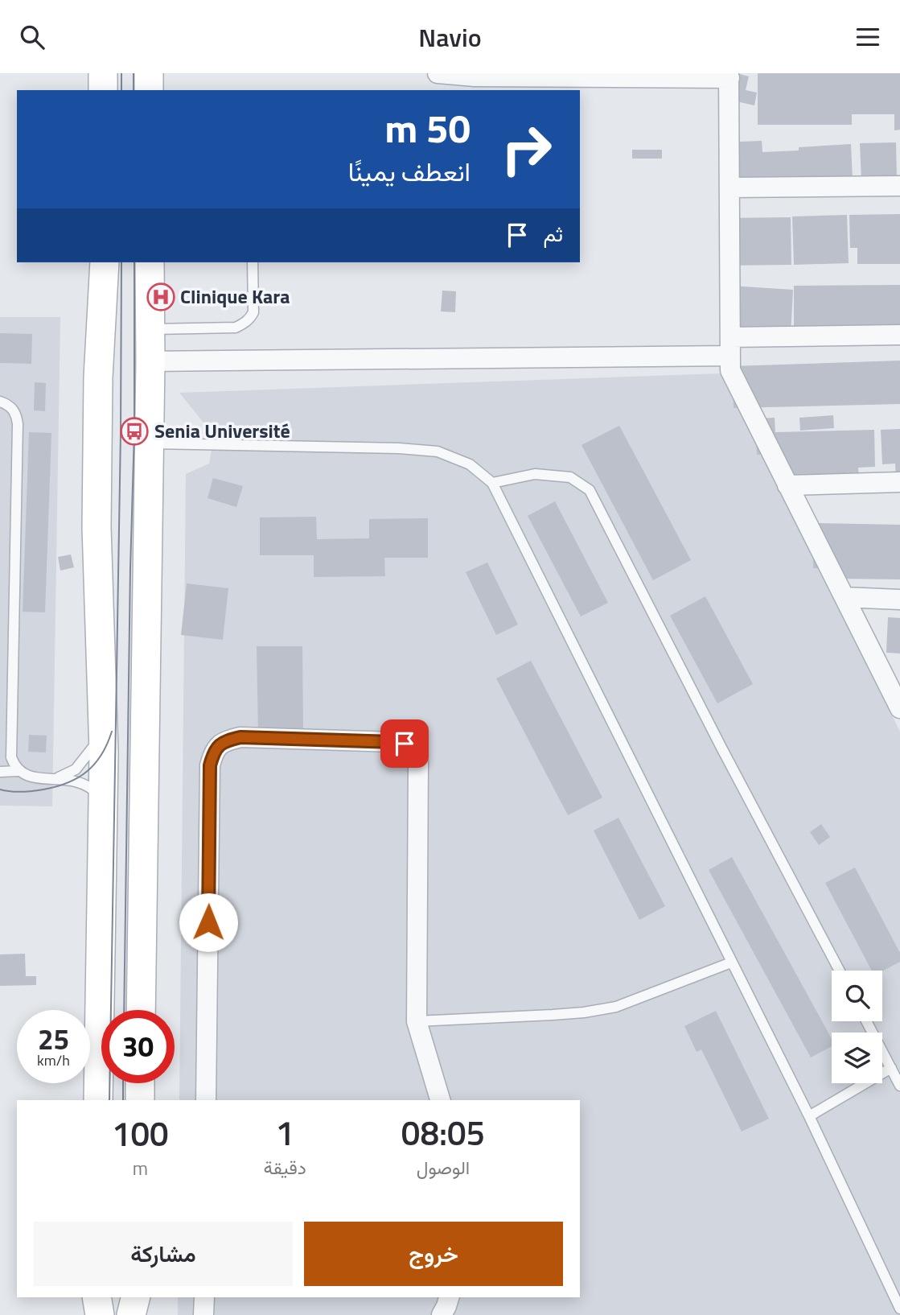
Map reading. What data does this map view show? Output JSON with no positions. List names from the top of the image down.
{
  "places": {
    "hospital": ["Clinique Kara"],
    "bus stop": ["Senia Université"]
  },
  "page": {
    "header": "Navio",
    "turn": ["50 m", "انعطف يمينًا"],
    "then": "ثم",
    "speed": "25 km/h",
    "limit": "30",
    "eta": [
      "08:05",
      "الوصول",
      "1",
      "دقيقة",
      "100",
      "m"
    ],
    "buttons": ["خروج", "مشاركة"]
  }
}
